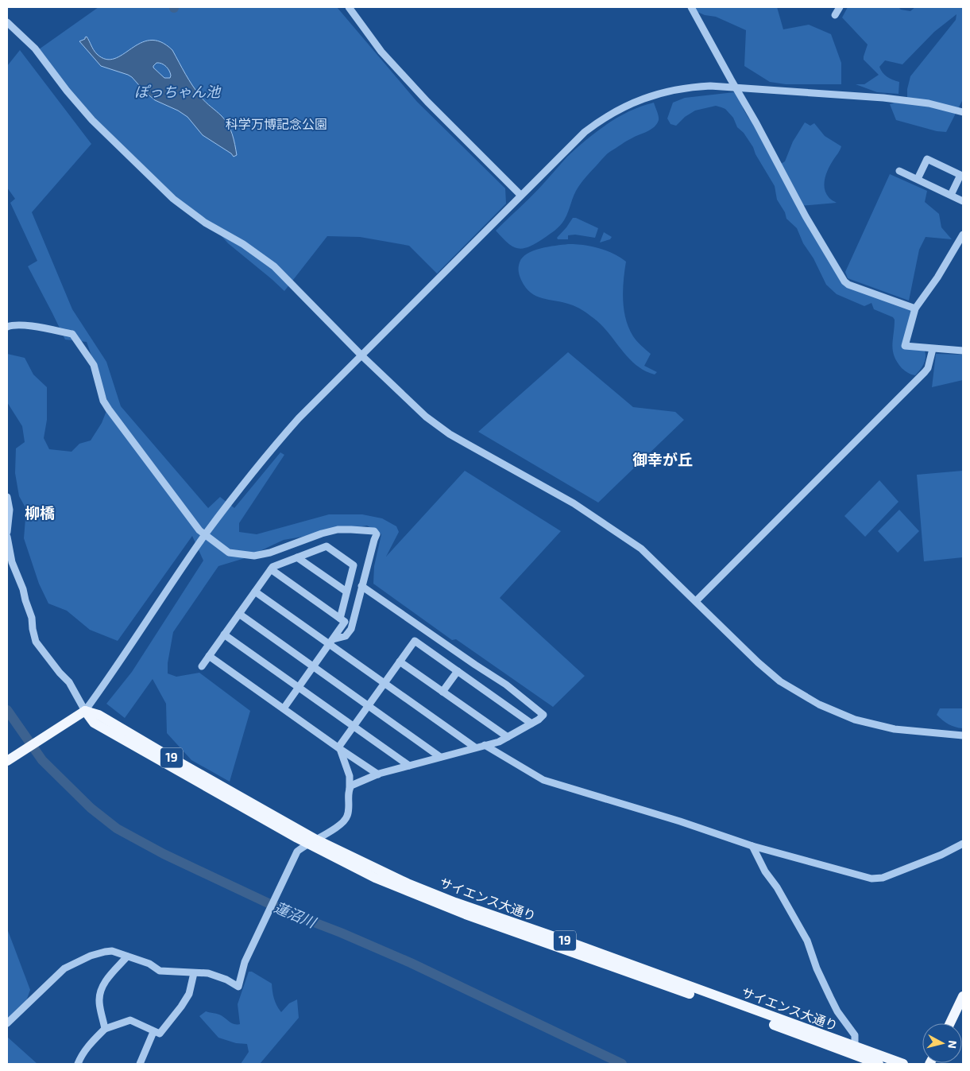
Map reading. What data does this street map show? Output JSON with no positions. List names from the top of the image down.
{
  "streets": {
    "main road": ["19", "サイエンス大通り"]
  },
  "districts": ["御幸が丘", "柳橋"],
  "water": ["ぽっちゃん池", "蓮沼川"],
  "parks": ["科学万博記念公園"],
  "north": "right"
}
